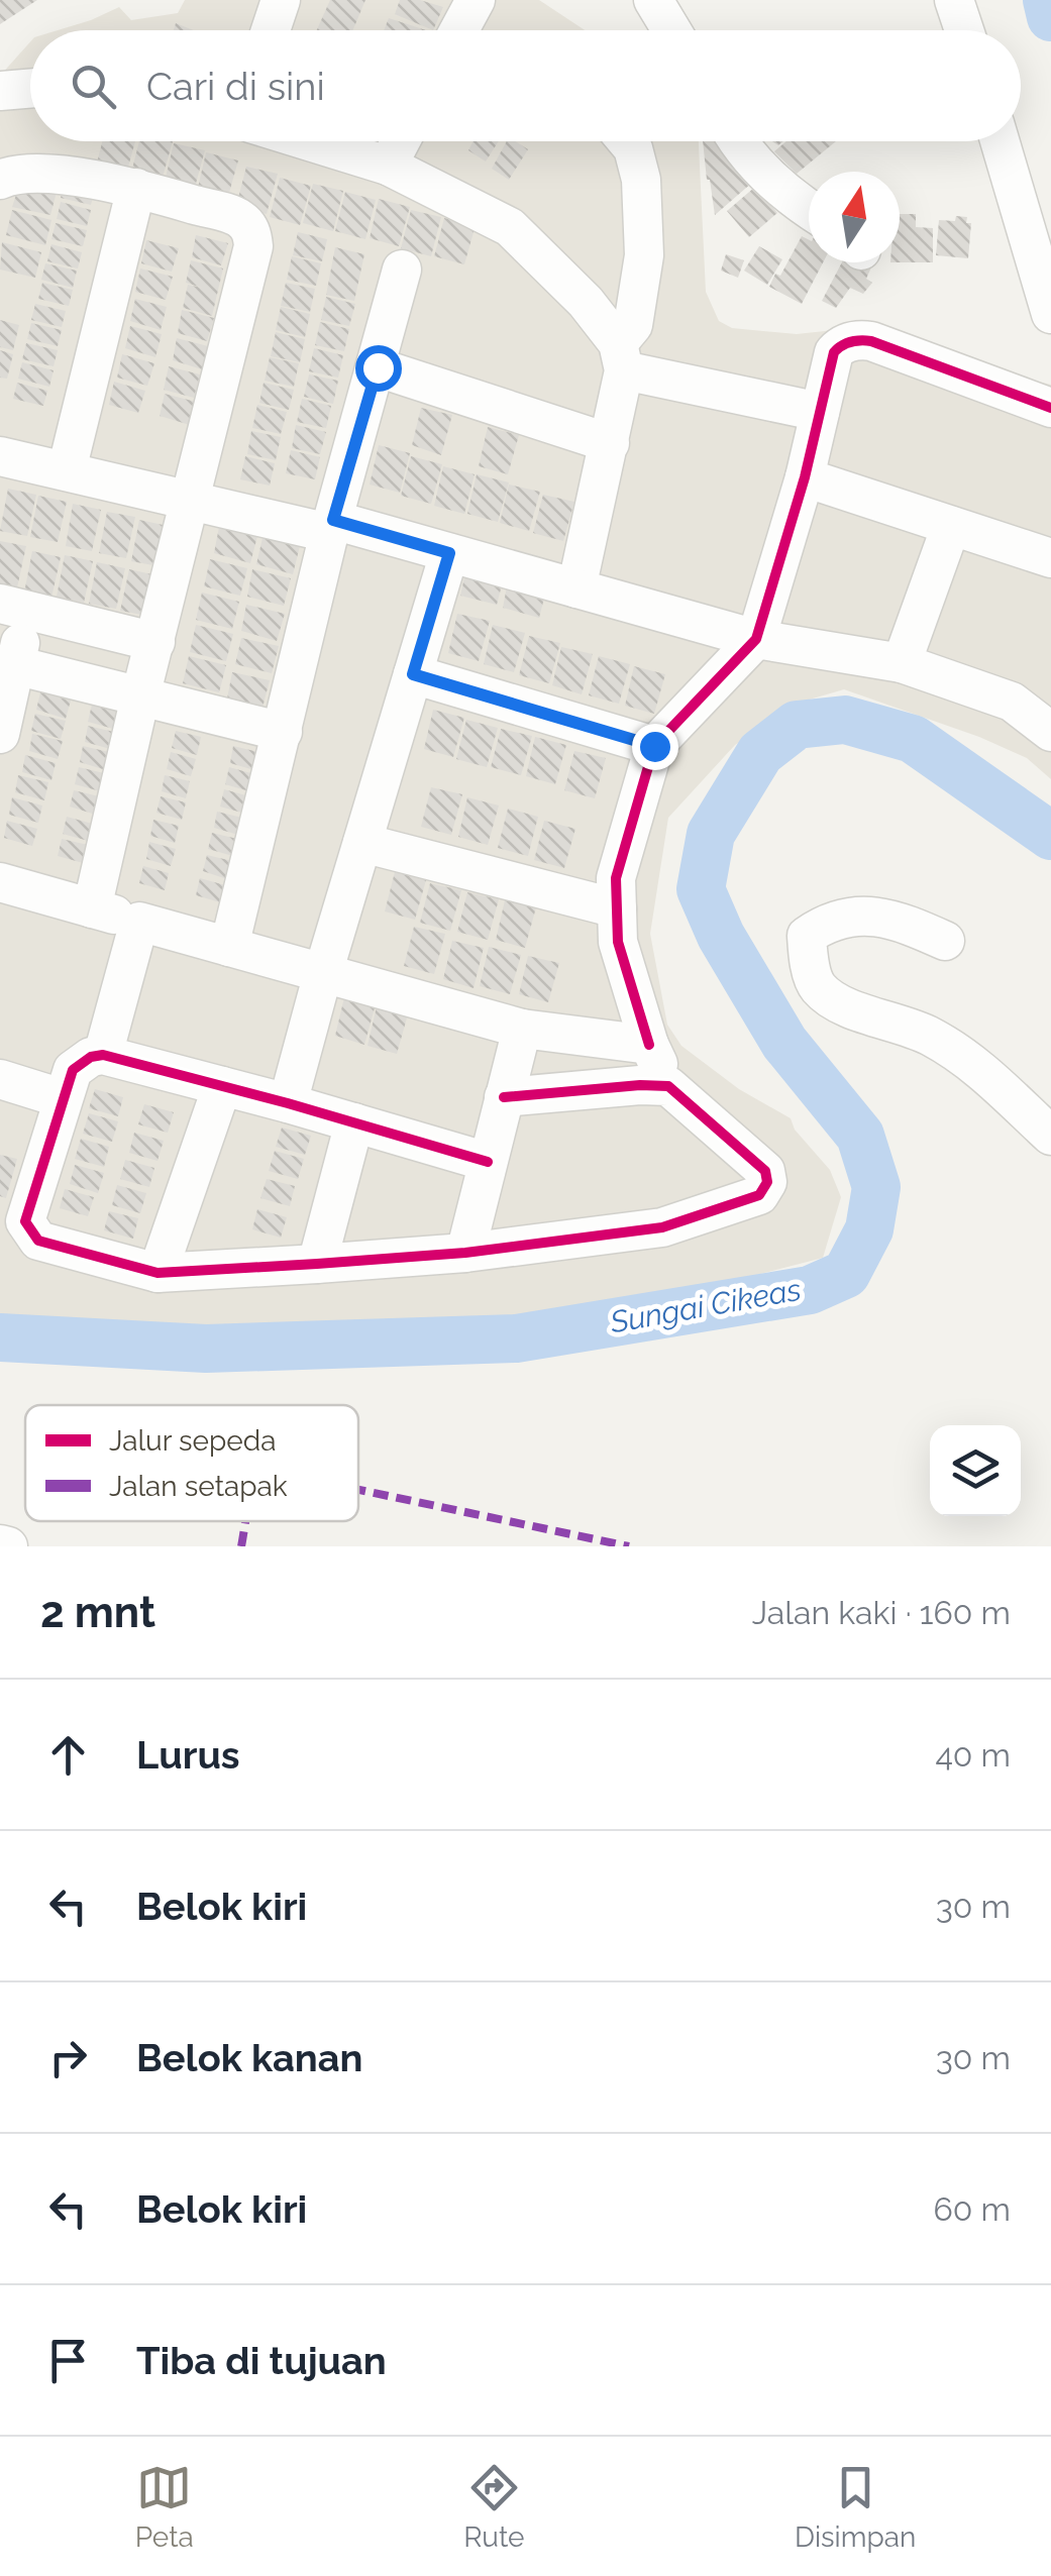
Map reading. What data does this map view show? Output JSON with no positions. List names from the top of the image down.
{
  "water": ["Sungai Cikeas"],
  "legend": ["Jalur sepeda", "Jalan setapak"],
  "north": "top",
  "page": {
    "search": "Cari di sini",
    "heading": ["2 mnt", "Jalan kaki · 160 m"],
    "list": [
      ["Lurus", "40 m"],
      ["Belok kiri", "30 m"],
      ["Belok kanan", "30 m"],
      ["Belok kiri", "60 m"],
      "Tiba di tujuan"
    ],
    "nav": ["Peta", "Rute", "Disimpan"]
  }
}
